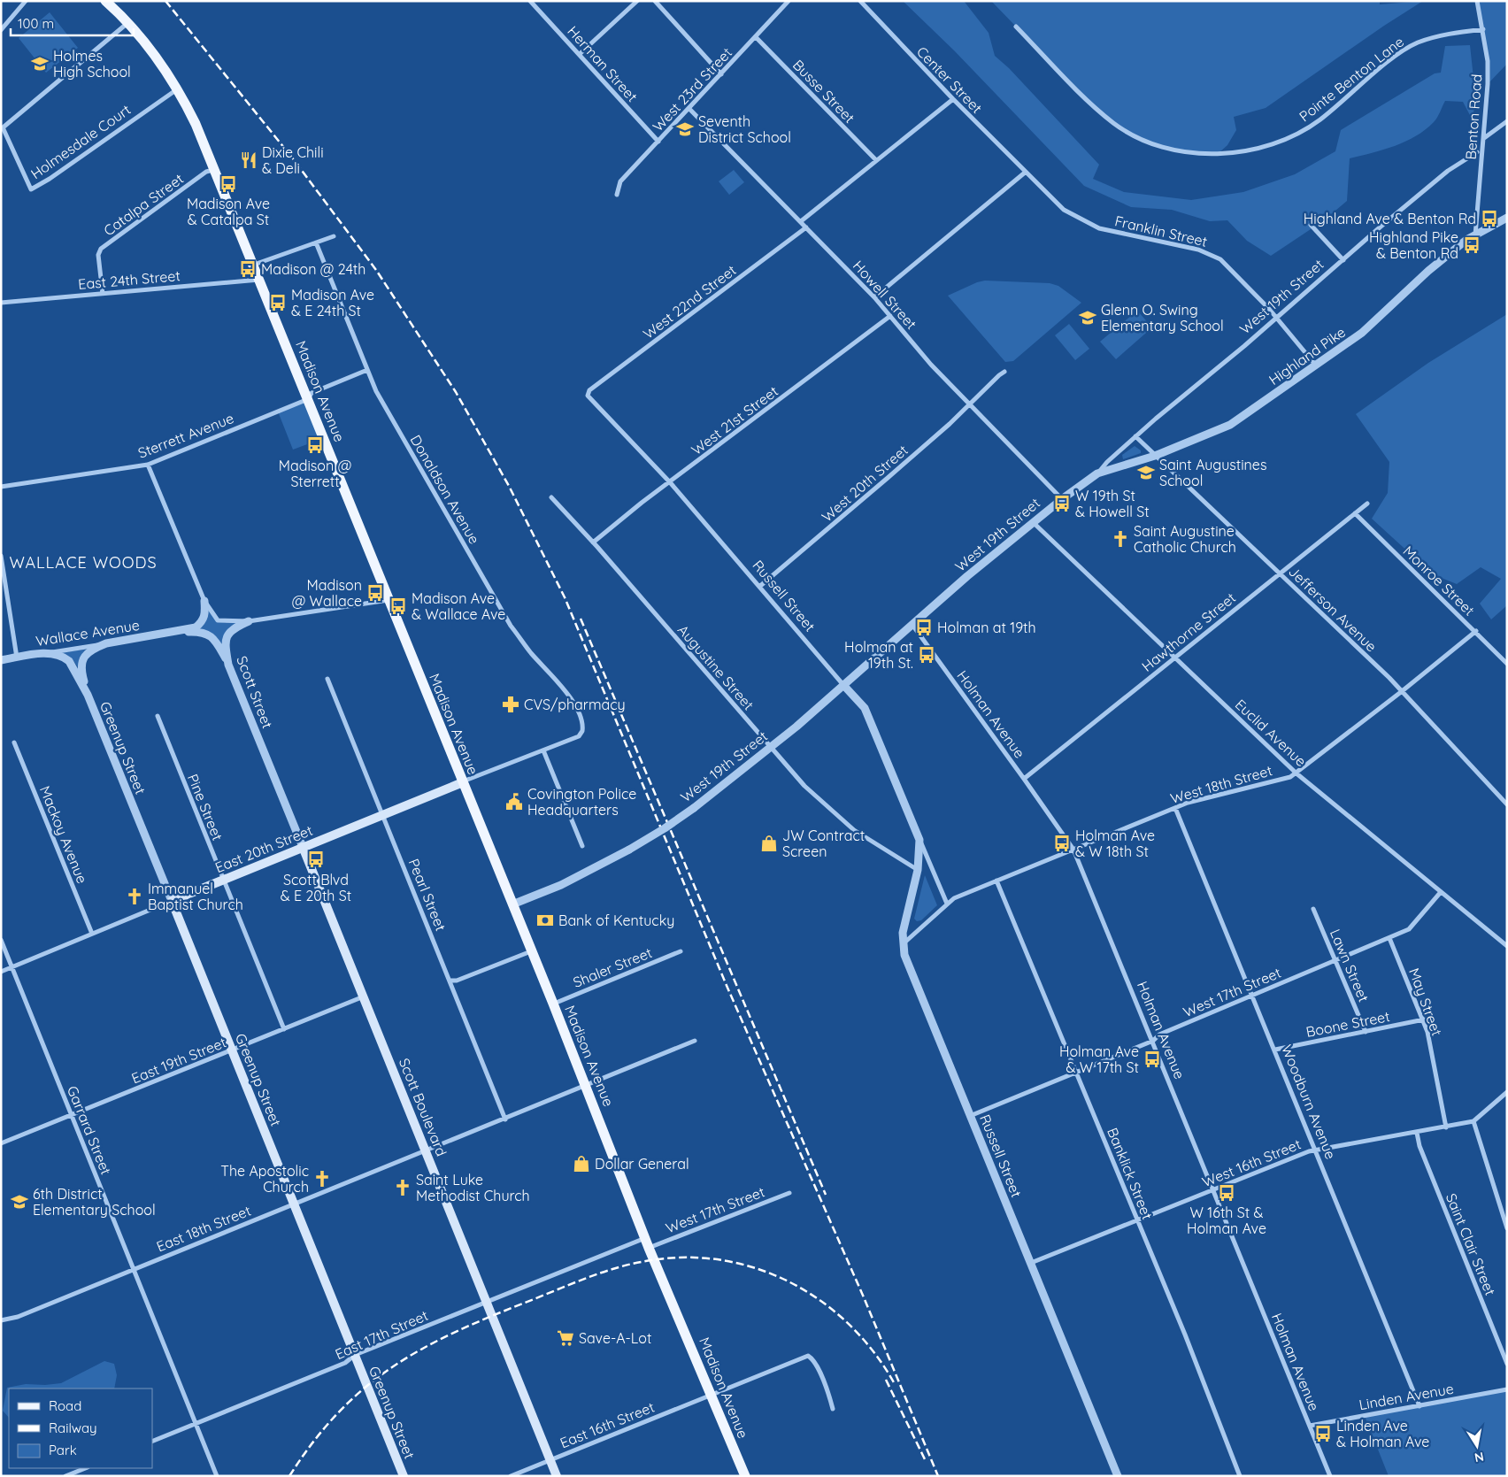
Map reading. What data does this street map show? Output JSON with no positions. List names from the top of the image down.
{
  "streets": {
    "main road": [
      "Madison Avenue",
      "Greenup Street",
      "East 20th Street",
      "Scott Boulevard"
    ],
    "street": [
      "Herman Street",
      "Pointe Benton Lane",
      "Center Street",
      "West 23rd Street",
      "Busse Street",
      "Benton Road",
      "Holmesdale Court",
      "Catalpa Street",
      "Franklin Street",
      "East 24th Street",
      "Howell Street",
      "West 19th Street",
      "West 22nd Street",
      "Highland Pike",
      "West 21st Street",
      "Sterrett Avenue",
      "West 20th Street",
      "Donaldson Avenue",
      "Monroe Street",
      "Russell Street",
      "Jefferson Avenue",
      "Hawthorne Street",
      "Wallace Avenue",
      "Augustine Street",
      "Scott Street",
      "Holman Avenue",
      "Euclid Avenue",
      "West 18th Street",
      "Pine Street",
      "Mackoy Avenue",
      "Pearl Street",
      "Lawn Street",
      "Shaler Street",
      "West 17th Street",
      "May Street",
      "Boone Street",
      "East 19th Street",
      "Woodburn Avenue",
      "Garrard Street",
      "West 16th Street",
      "Banklick Street",
      "East 18th Street",
      "Saint Clair Street",
      "East 17th Street",
      "Linden Avenue",
      "East 16th Street"
    ]
  },
  "crossings": [
    ["Herman Street", "West 23rd Street"],
    ["Pointe Benton Lane", "Benton Road"],
    ["Center Street", "Franklin Street"],
    ["West 23rd Street", "Busse Street"],
    ["West 23rd Street", "Howell Street"],
    ["Benton Road", "Highland Pike"],
    ["Holmesdale Court", "Madison Avenue"],
    ["Catalpa Street", "East 24th Street"],
    ["Catalpa Street", "Madison Avenue"],
    ["Franklin Street", "West 19th Street"],
    ["Franklin Street", "Highland Pike"],
    ["East 24th Street", "Madison Avenue"],
    ["Howell Street", "West 19th Street"],
    ["Howell Street", "West 22nd Street"],
    ["Howell Street", "West 21st Street"],
    ["Howell Street", "West 20th Street"],
    ["West 19th Street", "Highland Pike"],
    ["West 19th Street", "Madison Avenue"],
    ["West 19th Street", "Russell Street"],
    ["West 19th Street", "Jefferson Avenue"],
    ["West 19th Street", "Augustine Street"],
    ["West 19th Street", "Holman Avenue"],
    ["West 19th Street", "Euclid Avenue"],
    ["West 22nd Street", "Russell Street"],
    ["Highland Pike", "Jefferson Avenue"],
    ["Madison Avenue", "Sterrett Avenue"],
    ["Madison Avenue", "East 20th Street"],
    ["Madison Avenue", "Shaler Street"],
    ["Madison Avenue", "West 17th Street"],
    ["Madison Avenue", "East 18th Street"],
    ["Madison Avenue", "East 17th Street"],
    ["Madison Avenue", "East 16th Street"],
    ["West 21st Street", "Russell Street"],
    ["West 21st Street", "Augustine Street"],
    ["Sterrett Avenue", "Donaldson Avenue"],
    ["West 20th Street", "Russell Street"],
    ["Monroe Street", "Hawthorne Street"],
    ["Monroe Street", "West 18th Street"],
    ["Russell Street", "Augustine Street"],
    ["Russell Street", "West 18th Street"],
    ["Russell Street", "West 17th Street"],
    ["Russell Street", "West 16th Street"],
    ["Jefferson Avenue", "Hawthorne Street"],
    ["Jefferson Avenue", "West 18th Street"],
    ["Hawthorne Street", "Holman Avenue"],
    ["Hawthorne Street", "Euclid Avenue"],
    ["Wallace Avenue", "Scott Street"],
    ["Scott Street", "East 20th Street"],
    ["Scott Street", "Scott Boulevard"],
    ["Holman Avenue", "West 18th Street"],
    ["Holman Avenue", "West 17th Street"],
    ["Holman Avenue", "West 16th Street"],
    ["Holman Avenue", "Linden Avenue"],
    ["Euclid Avenue", "West 18th Street"],
    ["Euclid Avenue", "West 17th Street"],
    ["Greenup Street", "East 20th Street"],
    ["Greenup Street", "East 19th Street"],
    ["Greenup Street", "East 18th Street"],
    ["Greenup Street", "East 17th Street"],
    ["West 18th Street", "Woodburn Avenue"],
    ["West 18th Street", "Banklick Street"],
    ["Pine Street", "East 20th Street"],
    ["Pine Street", "East 19th Street"],
    ["Mackoy Avenue", "East 20th Street"],
    ["East 20th Street", "Pearl Street"],
    ["East 20th Street", "Scott Boulevard"],
    ["East 20th Street", "Garrard Street"],
    ["Pearl Street", "East 18th Street"],
    ["Lawn Street", "West 17th Street"],
    ["Lawn Street", "Boone Street"],
    ["West 17th Street", "May Street"],
    ["West 17th Street", "Woodburn Avenue"],
    ["West 17th Street", "Banklick Street"],
    ["West 17th Street", "East 17th Street"],
    ["May Street", "Boone Street"],
    ["May Street", "West 16th Street"],
    ["Boone Street", "Woodburn Avenue"],
    ["East 19th Street", "Scott Boulevard"],
    ["East 19th Street", "Garrard Street"],
    ["Woodburn Avenue", "West 16th Street"],
    ["Woodburn Avenue", "Linden Avenue"],
    ["Scott Boulevard", "East 18th Street"],
    ["Scott Boulevard", "East 17th Street"],
    ["Scott Boulevard", "East 16th Street"],
    ["Garrard Street", "East 18th Street"],
    ["Garrard Street", "East 17th Street"],
    ["West 16th Street", "Banklick Street"],
    ["West 16th Street", "Saint Clair Street"]
  ],
  "districts": ["WALLACE WOODS"],
  "places": {
    "school or university": [
      "Holmes High School",
      "Seventh District School",
      "Glenn O. Swing Elementary School",
      "Saint Augustines School",
      "6th District Elementary School"
    ],
    "restaurant": ["Dixie Chili & Deli"],
    "bus stop": [
      "Madison Ave & Catalpa St",
      "Highland Ave & Benton Rd",
      "Highland Pike & Benton Rd",
      "Madison @ 24th",
      "Madison Ave & E 24th St",
      "Madison @ Sterrett",
      "W 19th St & Howell St",
      "Madison @ Wallace",
      "Madison Ave & Wallace Ave",
      "Holman at 19th",
      "Holman at 19th St.",
      "Holman Ave & W 18th St",
      "Scott Blvd & E 20th St",
      "Holman Ave & W 17th St",
      "W 16th St & Holman Ave",
      "Linden Ave & Holman Ave"
    ],
    "church": [
      "Saint Augustine Catholic Church",
      "Immanuel Baptist Church",
      "The Apostolic Church",
      "Saint Luke Methodist Church"
    ],
    "pharmacy": ["CVS/pharmacy"],
    "public building": ["Covington Police Headquarters"],
    "shop": ["JW Contract Screen", "Dollar General"],
    "bank": ["Bank of Kentucky"],
    "supermarket": ["Save-A-Lot"]
  },
  "legend": ["Road", "Railway", "Park"],
  "scale_bar": "100 m",
  "north": "bottom"
}
